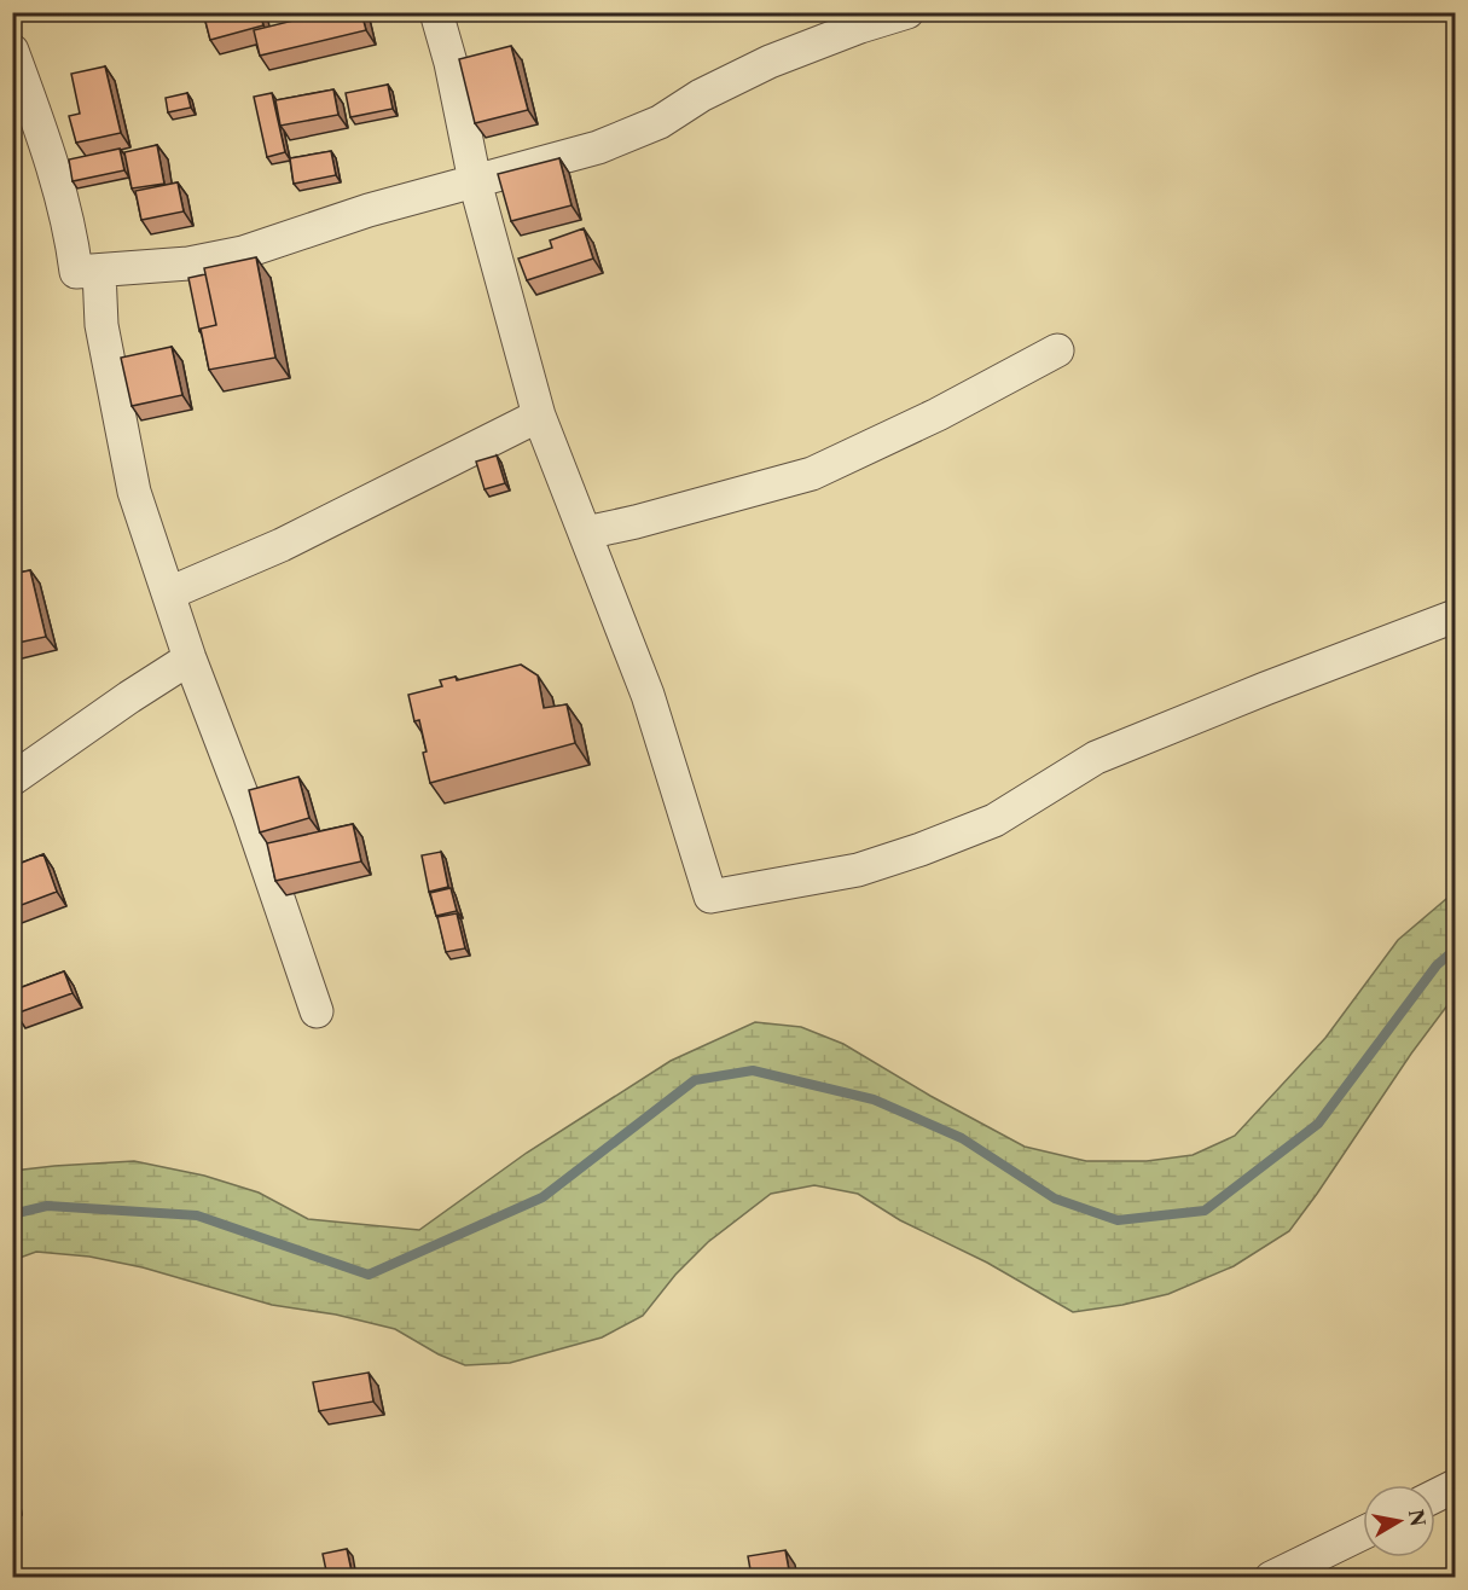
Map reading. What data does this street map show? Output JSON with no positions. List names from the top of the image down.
{
  "north": "right"
}
